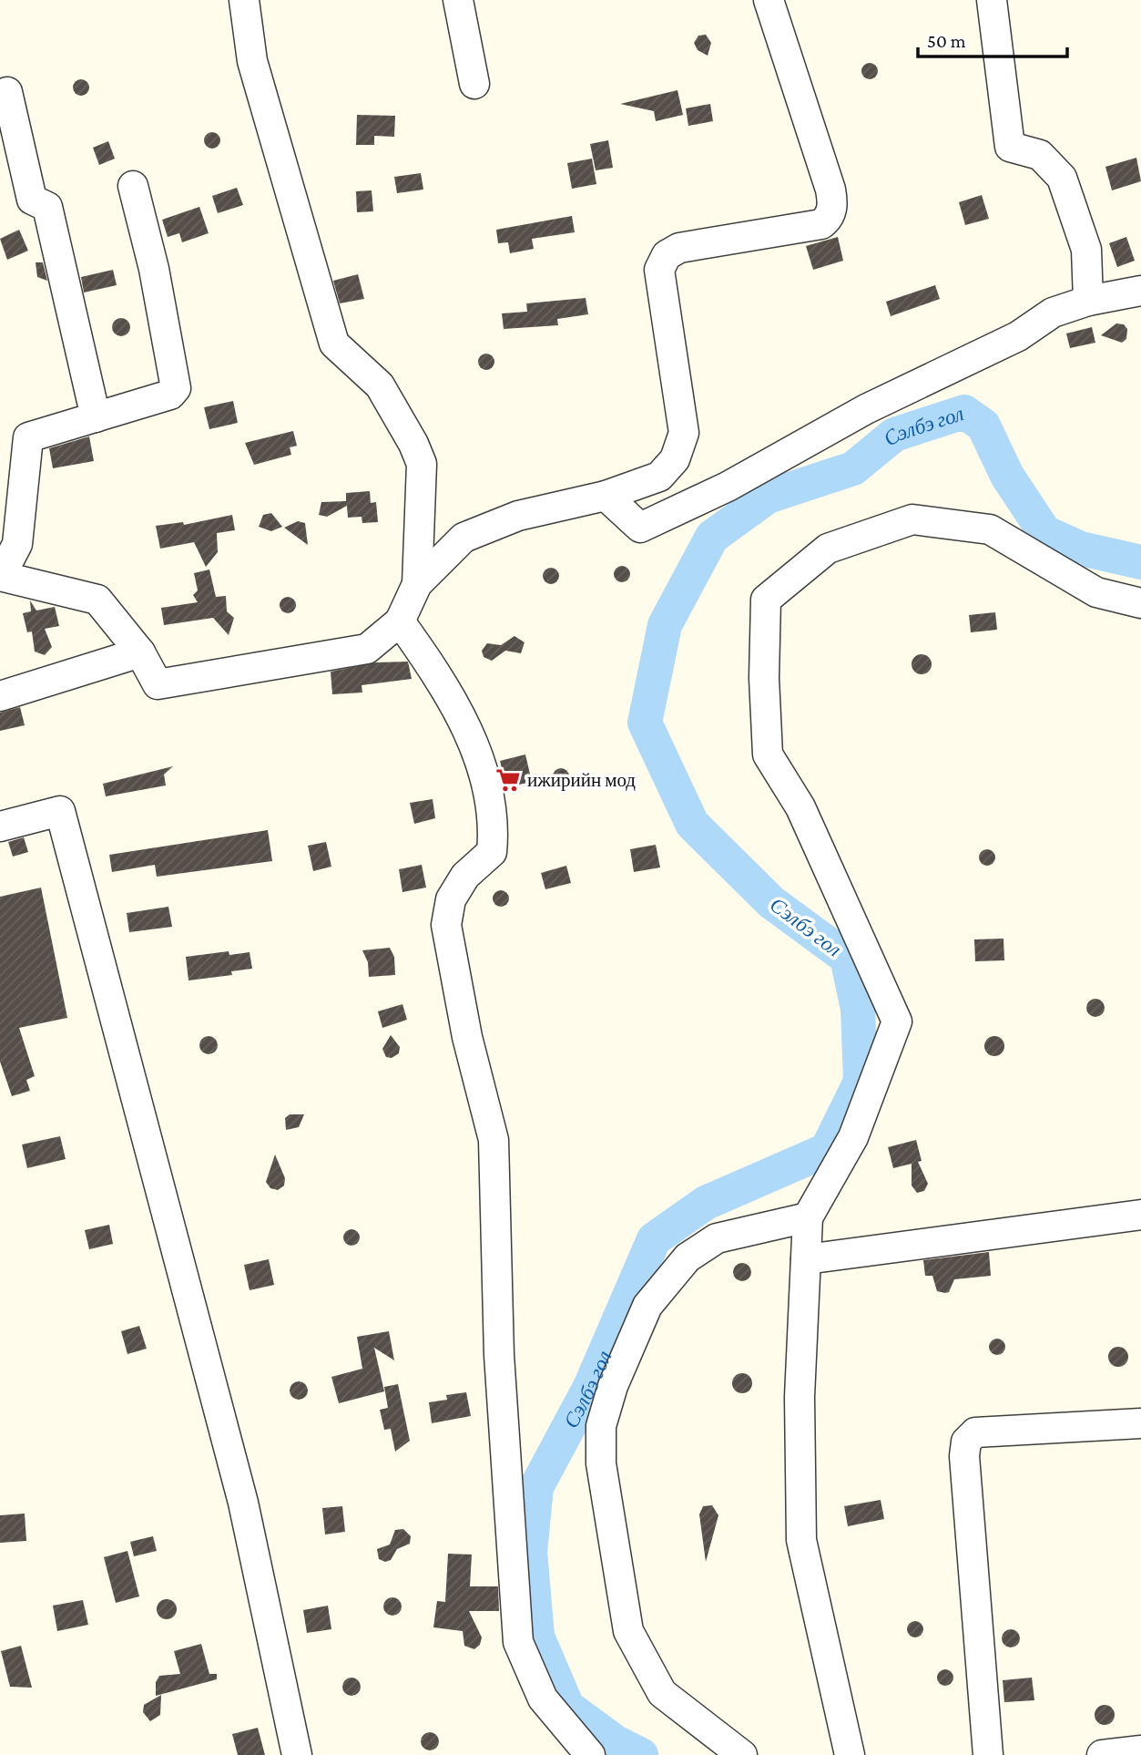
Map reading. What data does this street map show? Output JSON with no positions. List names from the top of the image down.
{
  "water": ["Сэлбэ гол"],
  "places": {
    "supermarket": ["ижирийн мод"]
  },
  "scale_bar": "50 m"
}
